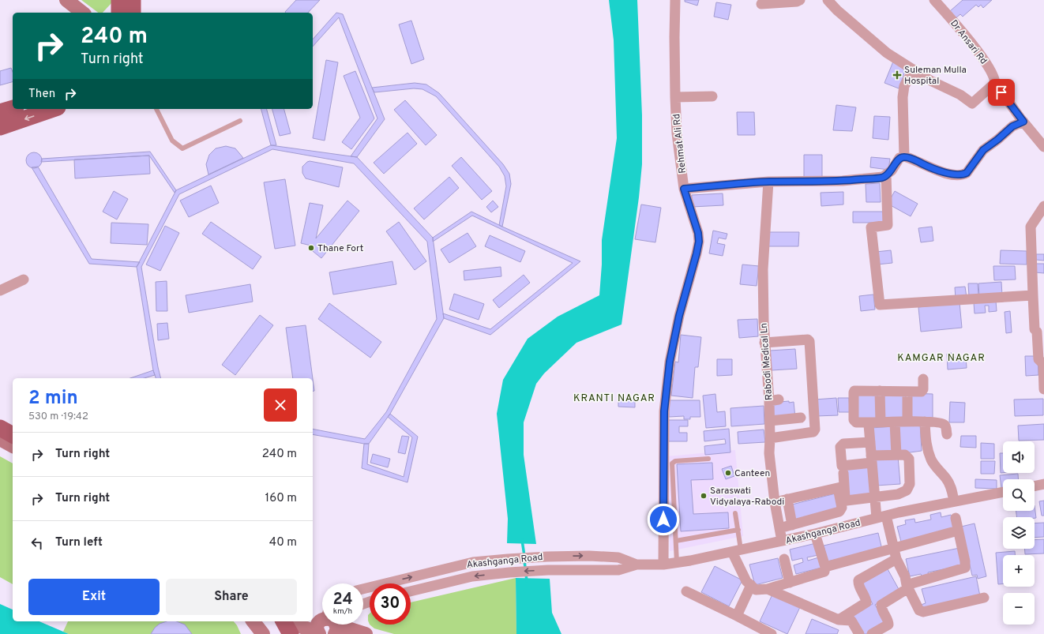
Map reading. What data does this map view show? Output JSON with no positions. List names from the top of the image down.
{
  "streets": {
    "street": [
      "Dr Ansari Rd",
      "Rehmat Ali Rd",
      "Rabodi Medical Ln",
      "Akashganga Road"
    ]
  },
  "crossings": [
    ["Rehmat Ali Rd", "Akashganga Road"],
    ["Rabodi Medical Ln", "Akashganga Road"]
  ],
  "districts": ["KAMGAR NAGAR", "KRANTI NAGAR"],
  "places": {
    "health": ["Suleman Mulla Hospital"],
    "other": ["Thane Fort", "Canteen", "Saraswati Vidyalaya-Rabodi"]
  },
  "page": {
    "turn": ["240 m", "Turn right"],
    "then": "Then",
    "heading": ["2 min", "530 m · 19:42"],
    "list": [
      {
        "name": "Turn right",
        "value": "240 m"
      },
      {
        "name": "Turn right",
        "value": "160 m"
      },
      {
        "name": "Turn left",
        "value": "40 m"
      }
    ],
    "map_buttons": ["+", "−"],
    "buttons": ["Exit", "Share"],
    "speed": "24 km/h",
    "limit": "30"
  }
}
